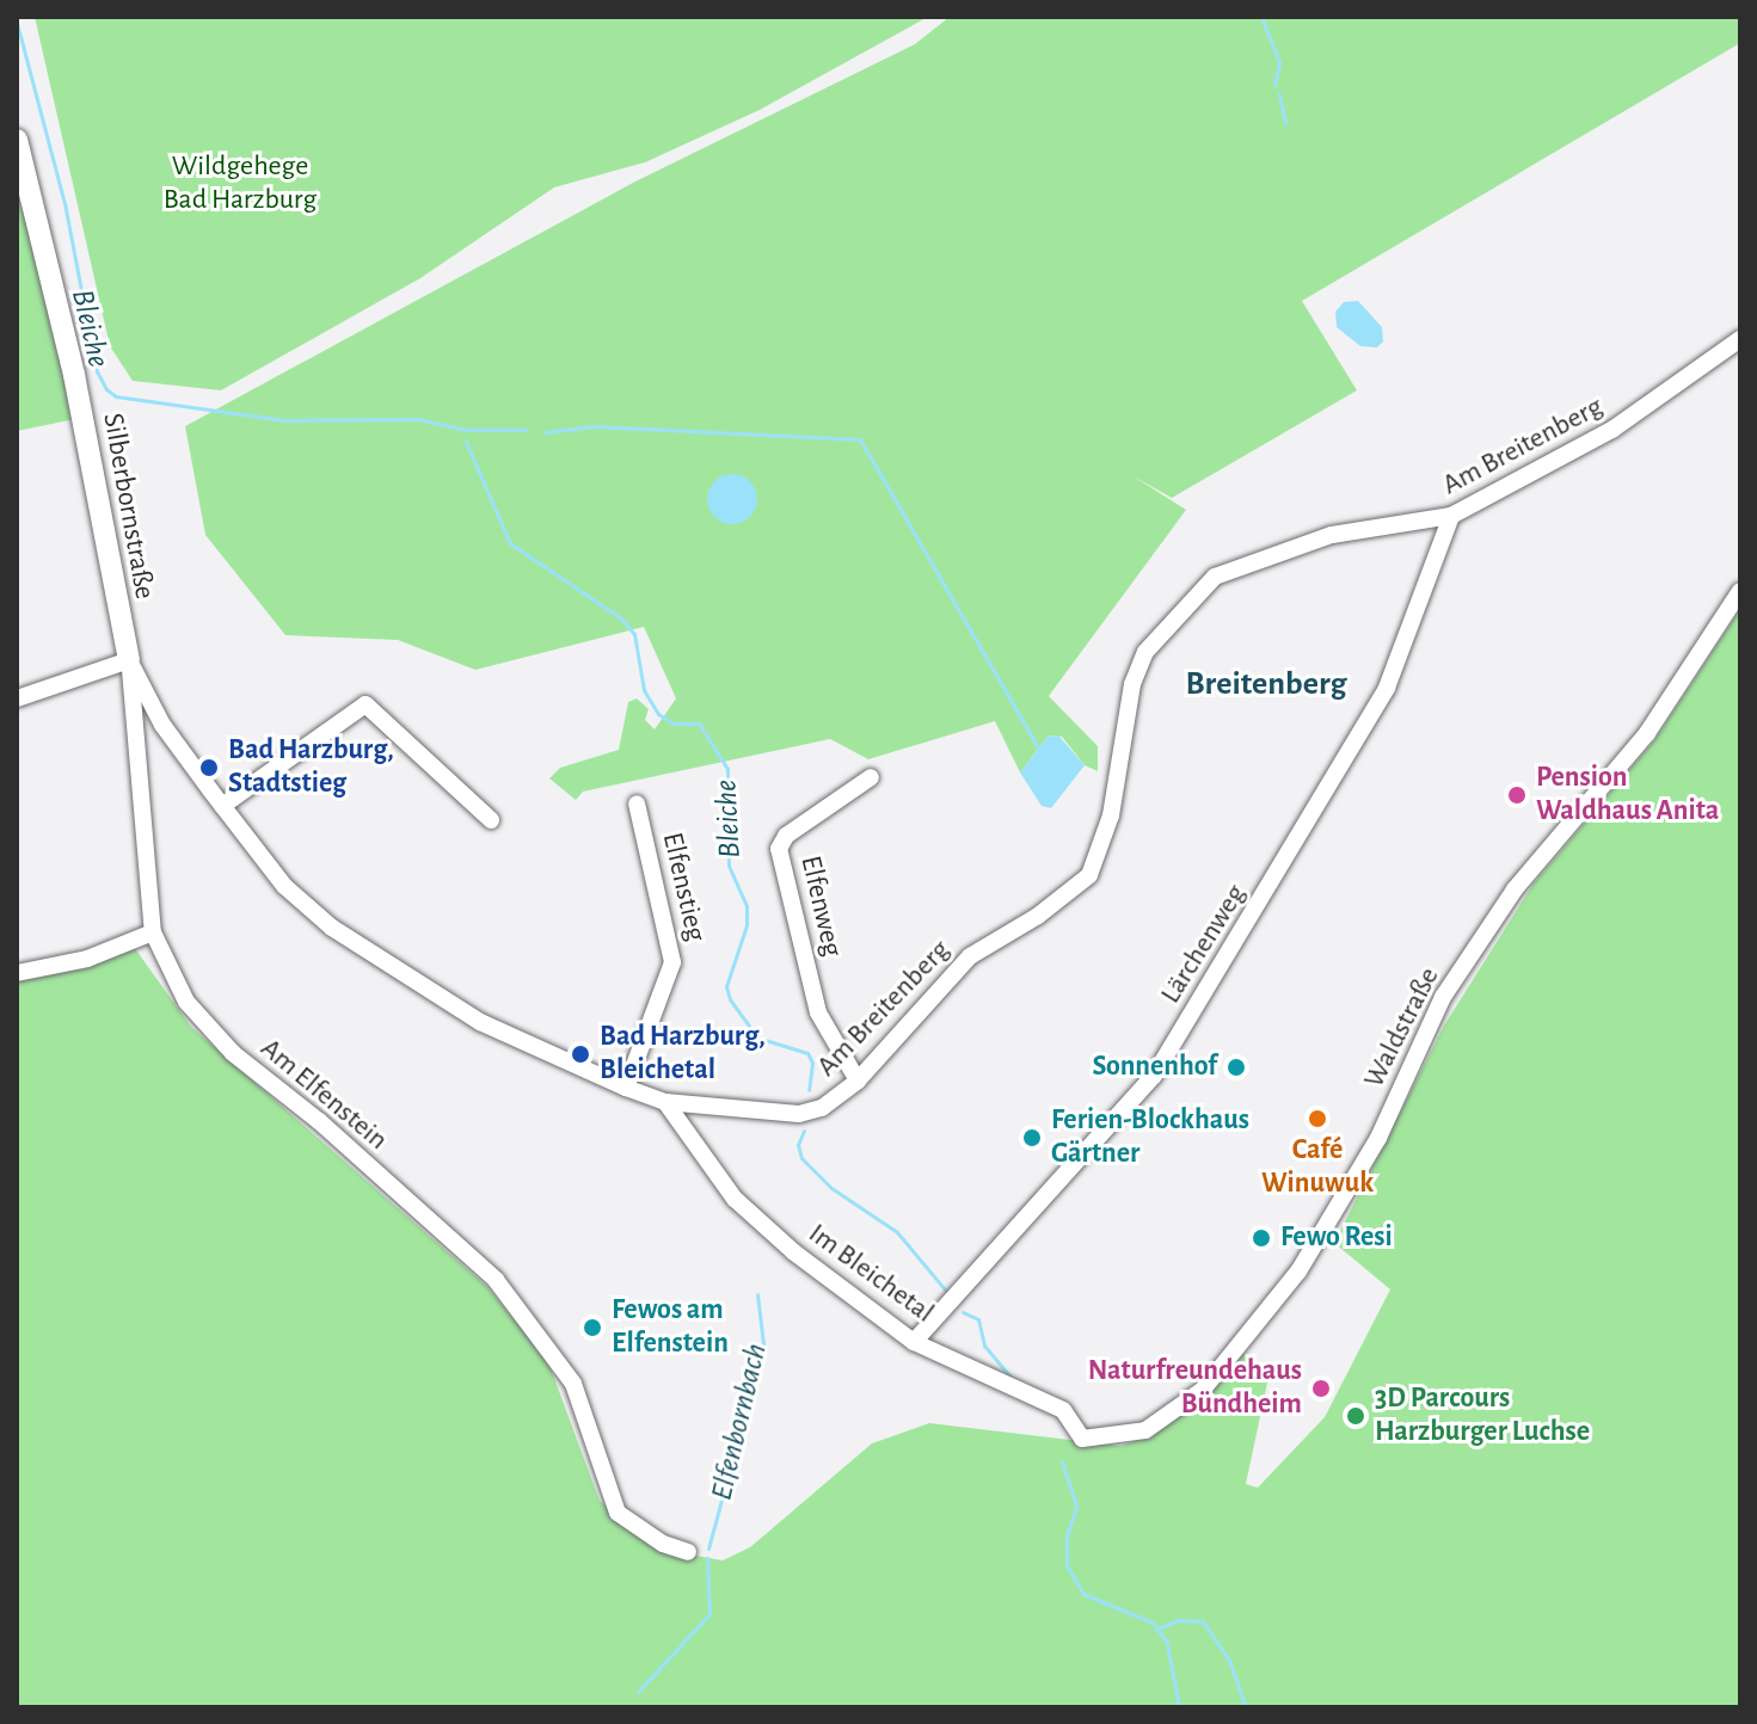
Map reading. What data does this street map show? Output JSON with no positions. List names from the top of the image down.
{
  "streets": {
    "street": [
      "Am Breitenberg",
      "Silberbornstraße",
      "Elfenstieg",
      "Elfenweg",
      "Lärchenweg",
      "Waldstraße",
      "Am Elfenstein",
      "Im Bleichetal"
    ]
  },
  "crossings": [
    ["Am Breitenberg", "Silberbornstraße"],
    ["Am Breitenberg", "Elfenstieg"],
    ["Am Breitenberg", "Elfenweg"],
    ["Am Breitenberg", "Lärchenweg"],
    ["Am Breitenberg", "Am Elfenstein"],
    ["Am Breitenberg", "Im Bleichetal"],
    ["Silberbornstraße", "Am Elfenstein"],
    ["Lärchenweg", "Im Bleichetal"],
    ["Waldstraße", "Im Bleichetal"]
  ],
  "districts": ["Breitenberg"],
  "water": ["Bleiche", "Elfenbornbach"],
  "parks": ["Wildgehege Bad Harzburg"],
  "places": [
    "Bad Harzburg, Stadtstieg",
    "Pension Waldhaus Anita",
    "Bad Harzburg, Bleichetal",
    "Sonnenhof",
    "Café Winuwuk",
    "Ferien-Blockhaus Gärtner",
    "Fewo Resi",
    "Fewos am Elfenstein",
    "Naturfreundehaus Bündheim",
    "3D Parcours Harzburger Luchse"
  ]
}
